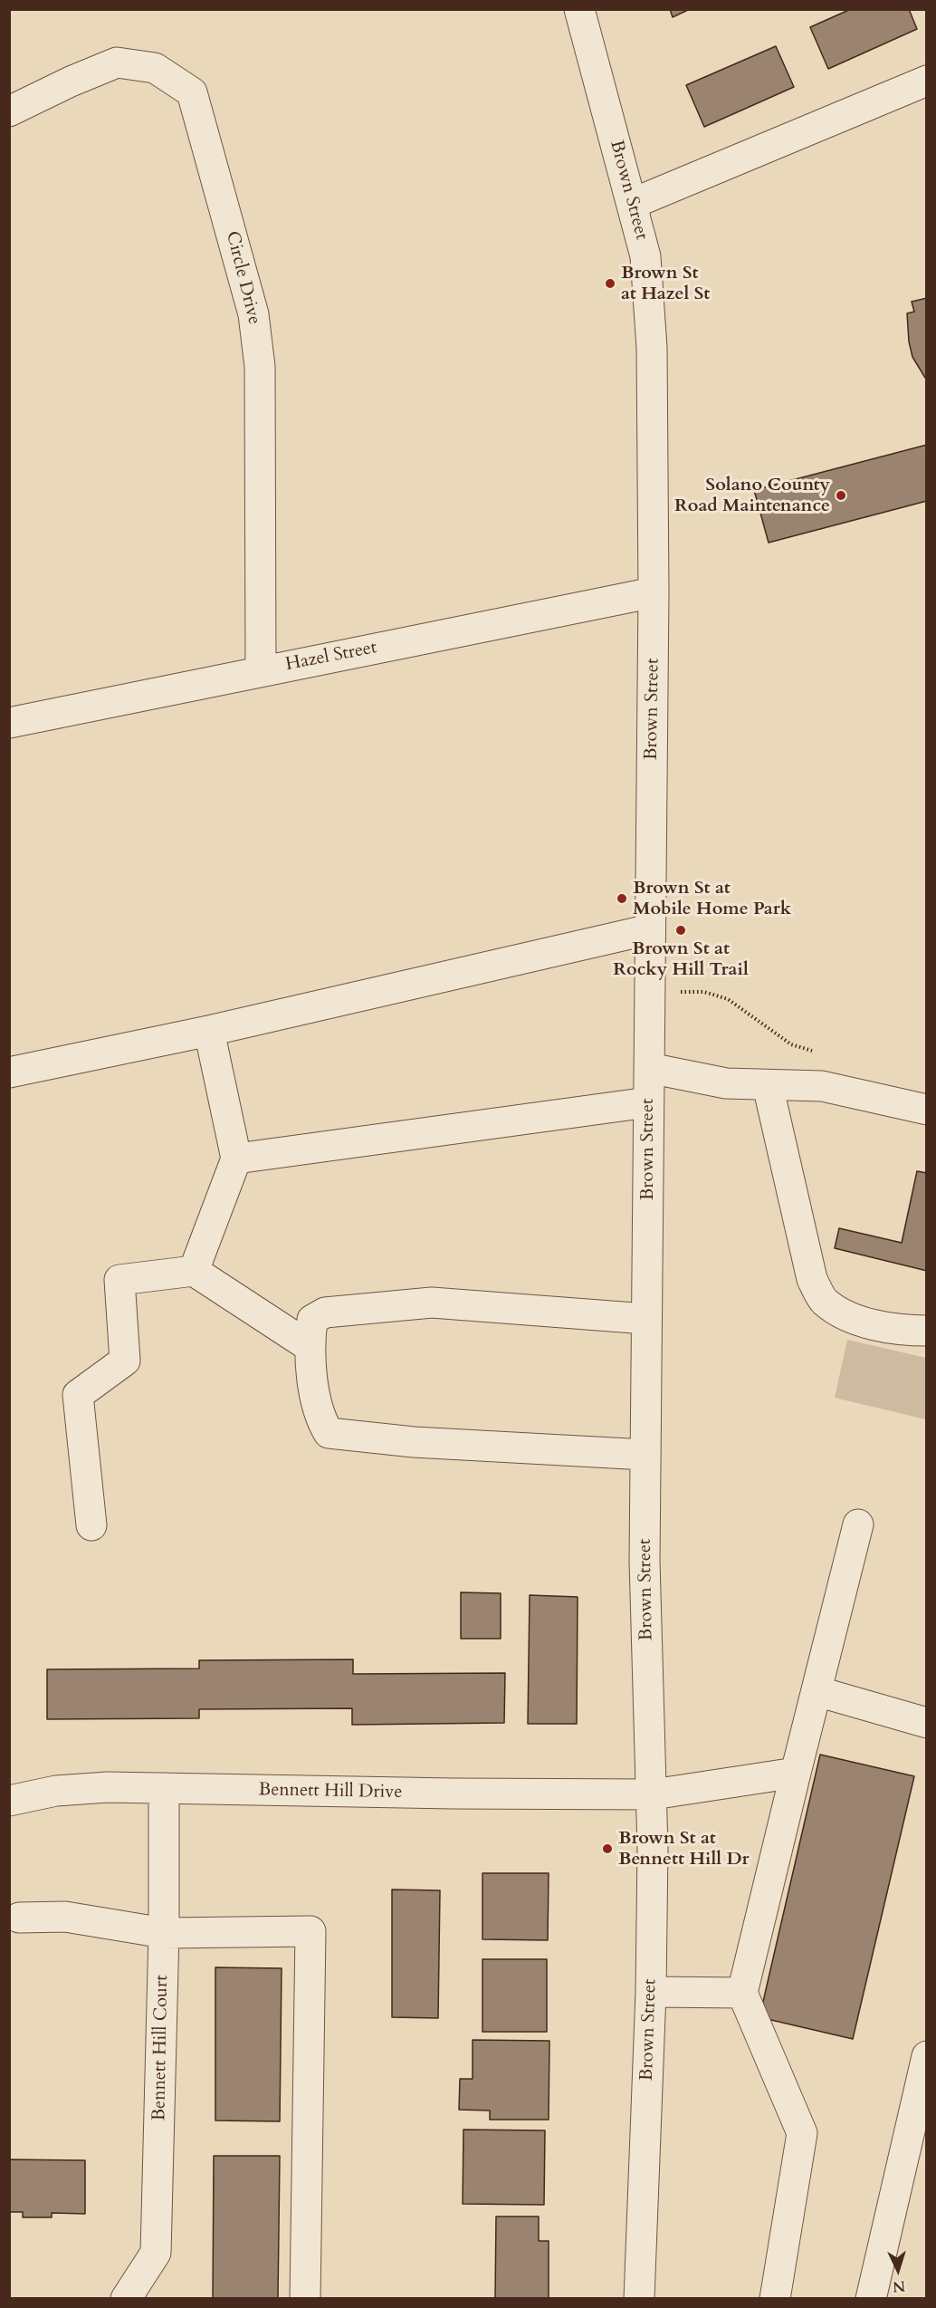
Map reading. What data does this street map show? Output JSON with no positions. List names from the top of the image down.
{
  "streets": {
    "street": [
      "Brown Street",
      "Circle Drive",
      "Hazel Street",
      "Bennett Hill Drive",
      "Bennett Hill Court"
    ]
  },
  "crossings": [
    ["Brown Street", "Hazel Street"],
    ["Brown Street", "Bennett Hill Drive"],
    ["Circle Drive", "Hazel Street"],
    ["Bennett Hill Drive", "Bennett Hill Court"]
  ],
  "places": [
    "Brown St at Hazel St",
    "Solano County Road Maintenance",
    "Brown St at Mobile Home Park",
    "Brown St at Rocky Hill Trail",
    "Brown St at Bennett Hill Dr"
  ],
  "north": "bottom"
}
